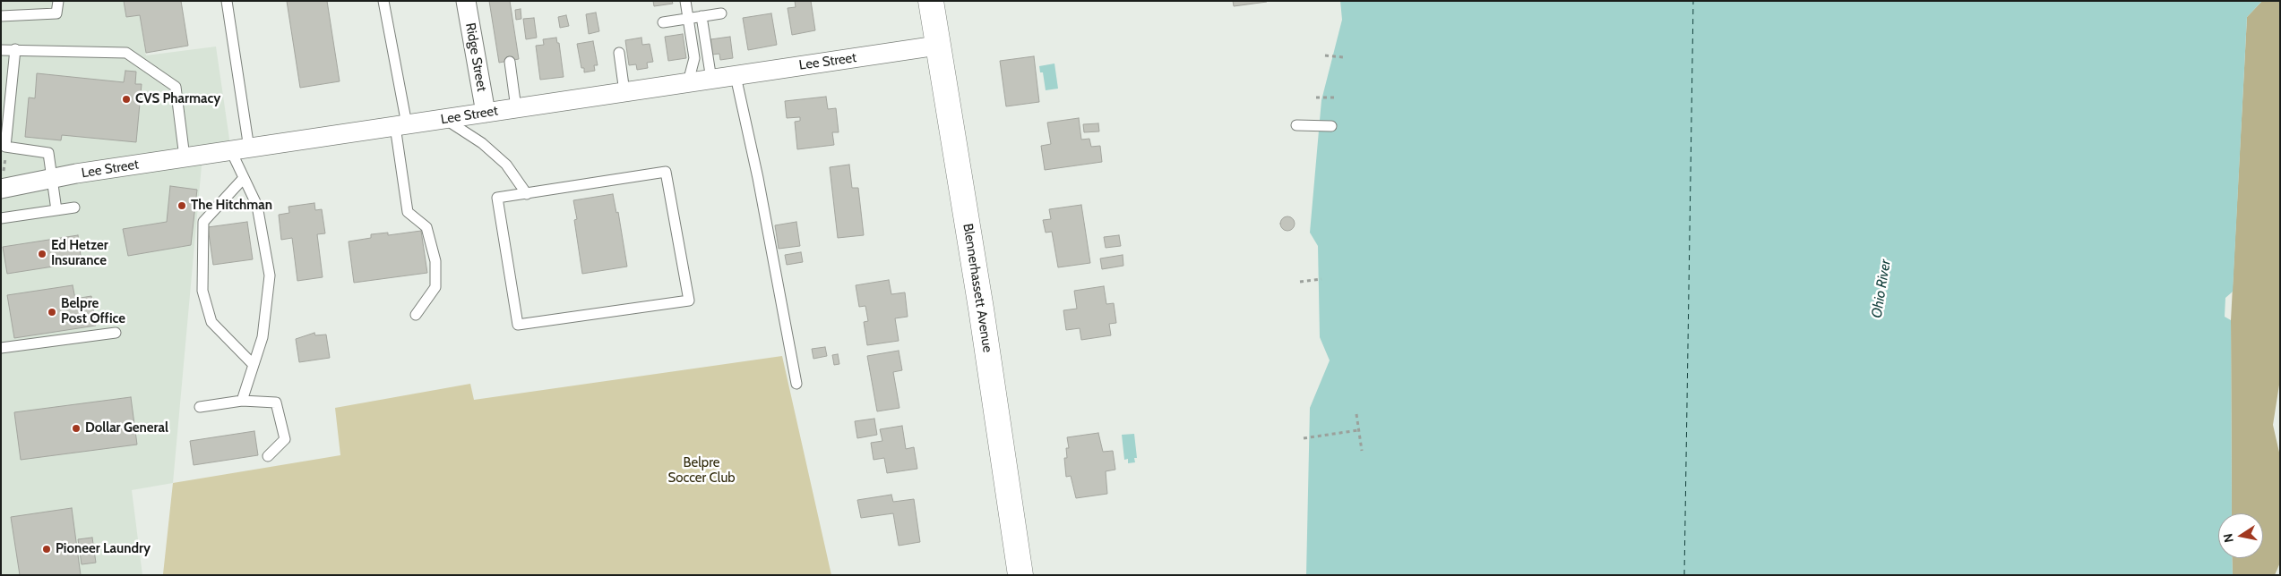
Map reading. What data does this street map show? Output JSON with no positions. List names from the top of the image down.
{
  "streets": {
    "street": ["Ridge Street", "Lee Street", "Blennerhassett Avenue"]
  },
  "crossings": [
    ["Ridge Street", "Lee Street"],
    ["Lee Street", "Blennerhassett Avenue"]
  ],
  "water": ["Ohio River"],
  "parks": ["Belpre Soccer Club"],
  "places": [
    "CVS Pharmacy",
    "The Hitchman",
    "Ed Hetzer Insurance",
    "Belpre Post Office",
    "Dollar General",
    "Pioneer Laundry"
  ],
  "north": "left"
}
